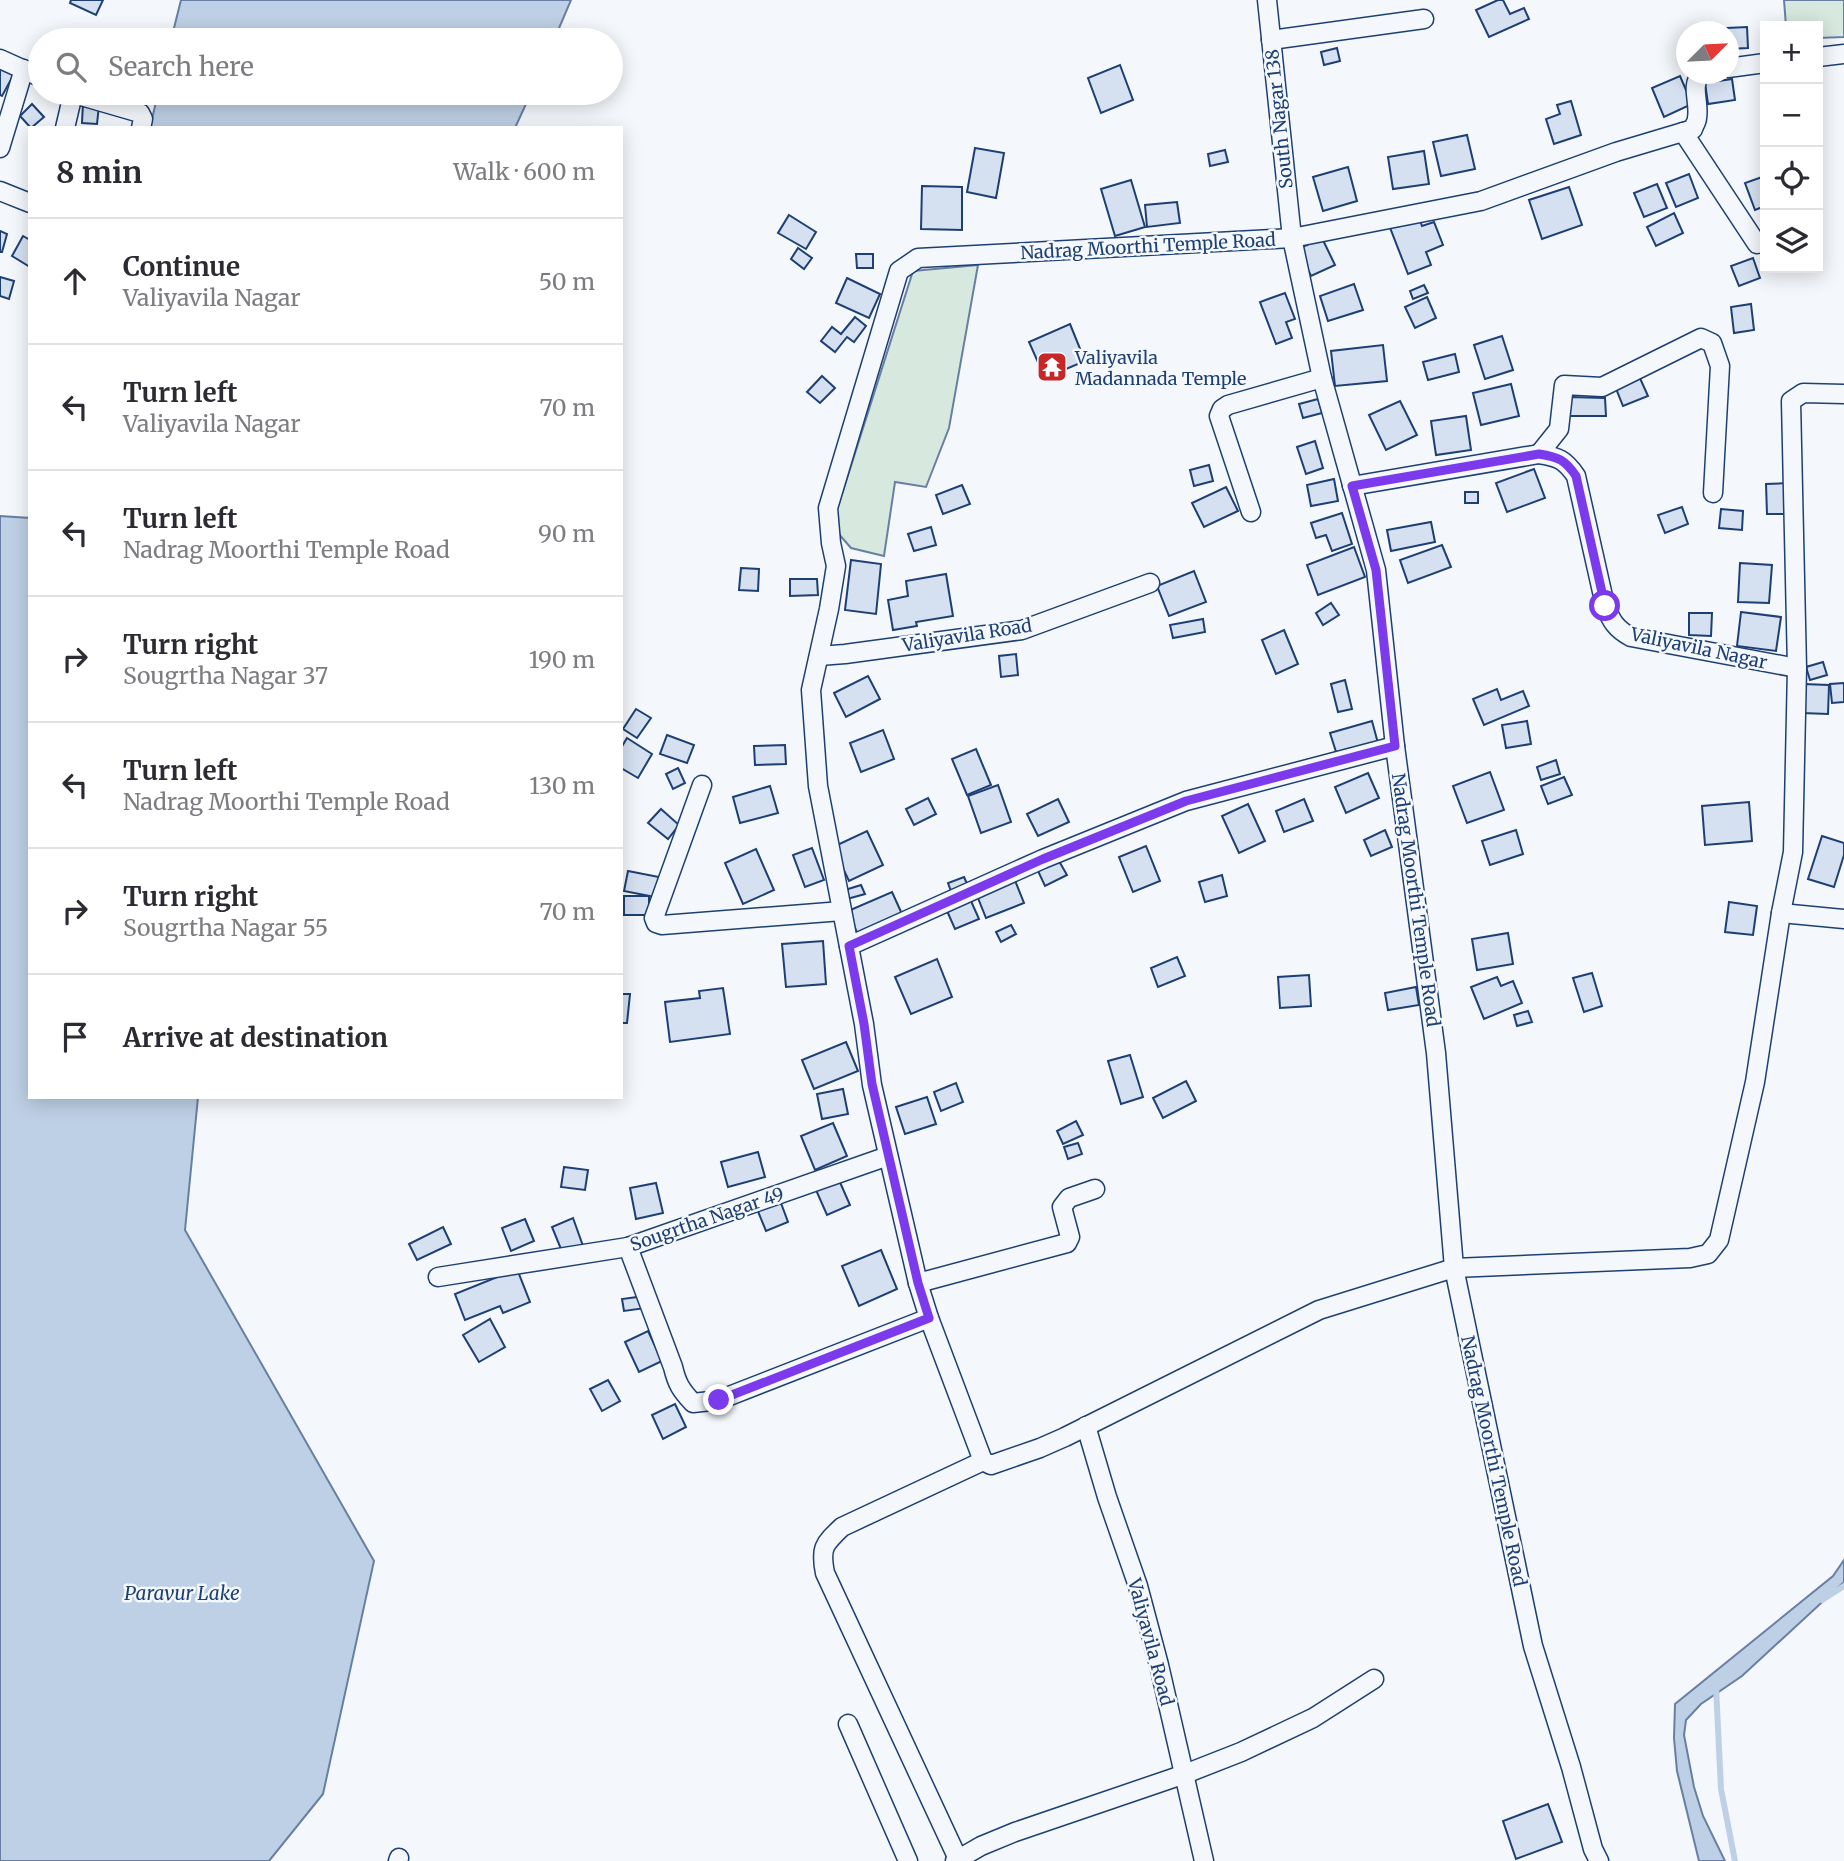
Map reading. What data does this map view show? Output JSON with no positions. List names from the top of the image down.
{
  "streets": {
    "street": [
      "South Nagar 138",
      "Nadrag Moorthi Temple Road",
      "Valiyavila Road",
      "Valiyavila Nagar",
      "Sougrtha Nagar 49"
    ]
  },
  "crossings": [
    ["South Nagar 138", "Nadrag Moorthi Temple Road"],
    ["Nadrag Moorthi Temple Road", "Valiyavila Road"],
    ["Nadrag Moorthi Temple Road", "Sougrtha Nagar 49"]
  ],
  "water": ["Paravur Lake"],
  "places": {
    "temple": ["Valiyavila Madannada Temple"]
  },
  "north": "top right",
  "page": {
    "map_buttons": ["+", "−"],
    "search": "Search here",
    "heading": ["8 min", "Walk · 600 m"],
    "list": [
      ["Continue", "Valiyavila Nagar", "50 m"],
      ["Turn left", "Valiyavila Nagar", "70 m"],
      ["Turn left", "Nadrag Moorthi Temple Road", "90 m"],
      ["Turn right", "Sougrtha Nagar 37", "190 m"],
      ["Turn left", "Nadrag Moorthi Temple Road", "130 m"],
      ["Turn right", "Sougrtha Nagar 55", "70 m"],
      "Arrive at destination"
    ]
  }
}
